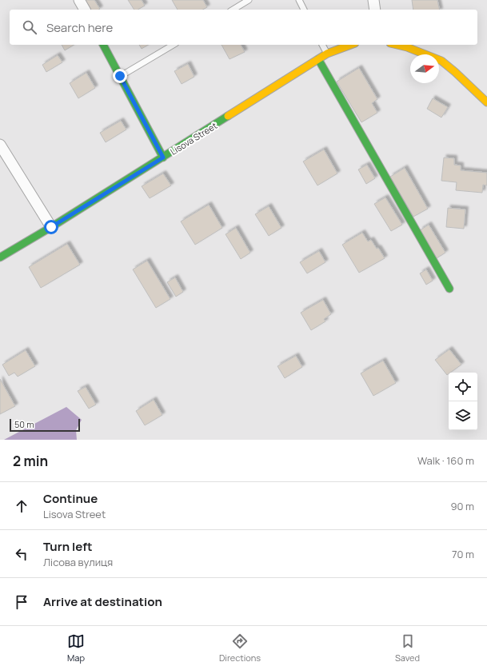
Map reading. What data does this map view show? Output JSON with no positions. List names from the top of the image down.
{
  "streets": {
    "street": ["Lisova Street"]
  },
  "scale_bar": "50 m",
  "north": "right",
  "page": {
    "search": "Search here",
    "scale": "50 m",
    "heading": ["2 min", "Walk · 160 m"],
    "list": [
      ["Continue", "Lisova Street", "90 m"],
      ["Turn left", "Лісова вулиця", "70 m"],
      "Arrive at destination"
    ],
    "nav": ["Map", "Directions", "Saved"]
  }
}
